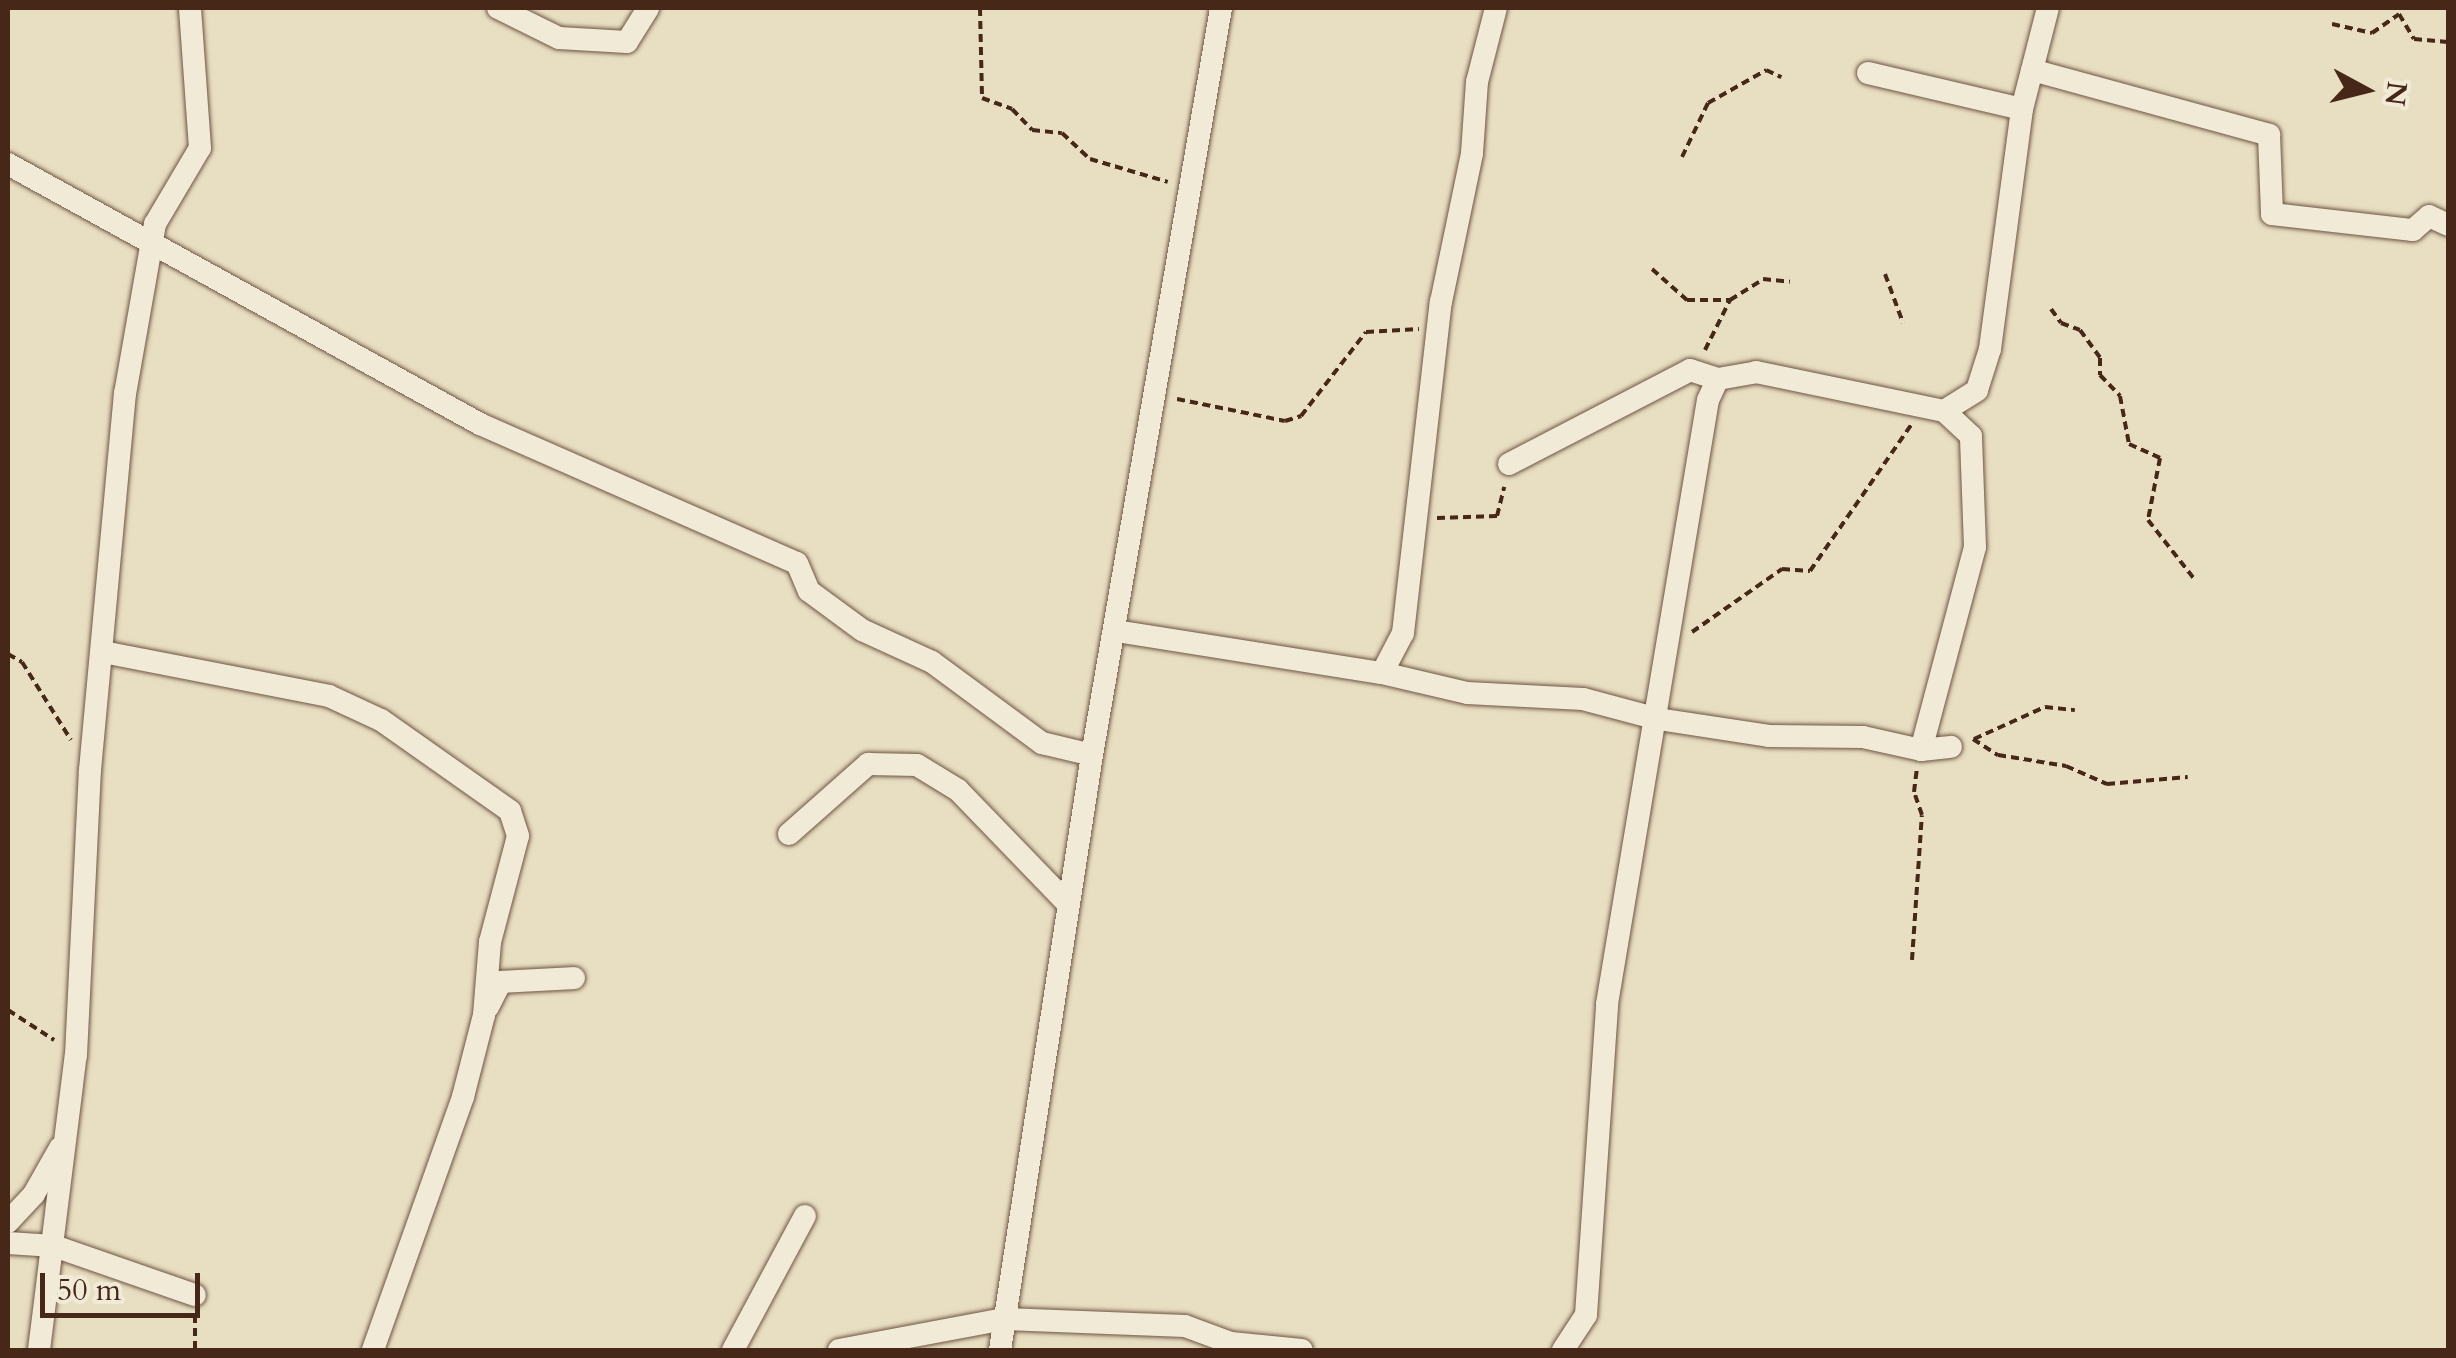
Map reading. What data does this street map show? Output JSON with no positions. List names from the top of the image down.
{
  "scale_bar": "50 m",
  "north": "right"
}
